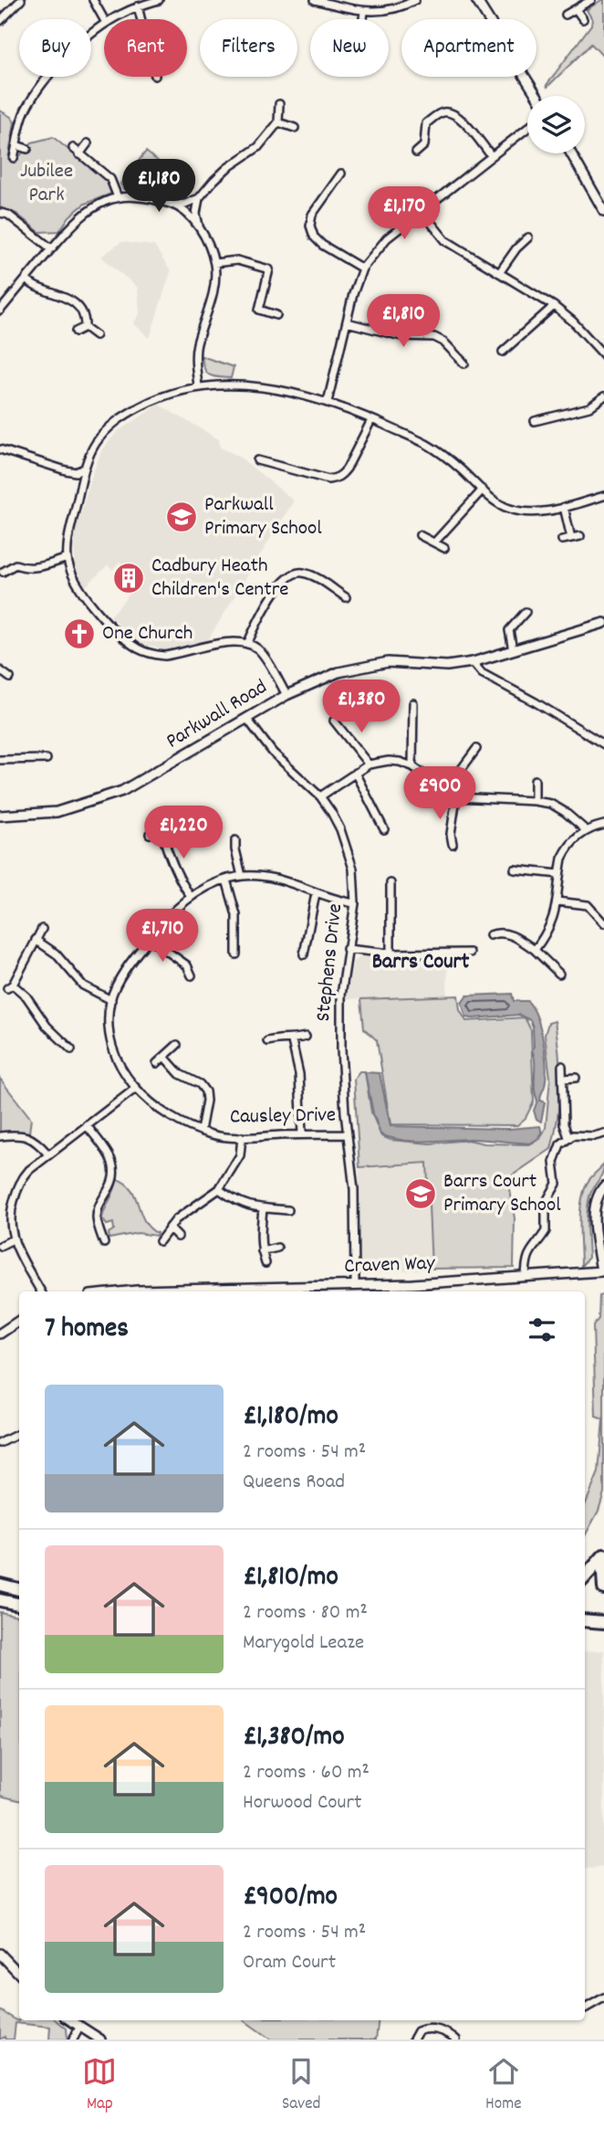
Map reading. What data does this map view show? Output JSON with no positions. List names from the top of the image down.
{
  "streets": {
    "street": [
      "Parkwall Road",
      "Stephens Drive",
      "Causley Drive",
      "Craven Way"
    ]
  },
  "crossings": [
    ["Parkwall Road", "Stephens Drive"],
    ["Stephens Drive", "Causley Drive"],
    ["Stephens Drive", "Craven Way"]
  ],
  "districts": ["Barrs Court"],
  "parks": ["Jubilee Park"],
  "places": {
    "school or university": ["Parkwall Primary School", "Barrs Court Primary School"],
    "building": ["Cadbury Heath Children's Centre"],
    "church": ["One Church"]
  },
  "page": {
    "chip": [
      "Buy",
      "Rent",
      "Filters",
      "New",
      "Apartment"
    ],
    "price": [
      "£1,180",
      "£1,170",
      "£1,810",
      "£1,380",
      "£900",
      "£1,220",
      "£1,710"
    ],
    "heading": "7 homes",
    "list": [
      {
        "name": "£1,180/mo",
        "note": "2 rooms · 54 m² · Queens Road"
      },
      {
        "name": "£1,810/mo",
        "note": "2 rooms · 80 m² · Marygold Leaze"
      },
      {
        "name": "£1,380/mo",
        "note": "2 rooms · 60 m² · Horwood Court"
      },
      {
        "name": "£900/mo",
        "note": "2 rooms · 54 m² · Oram Court"
      }
    ],
    "tabs": ["Map", "Saved", "Home"]
  }
}
